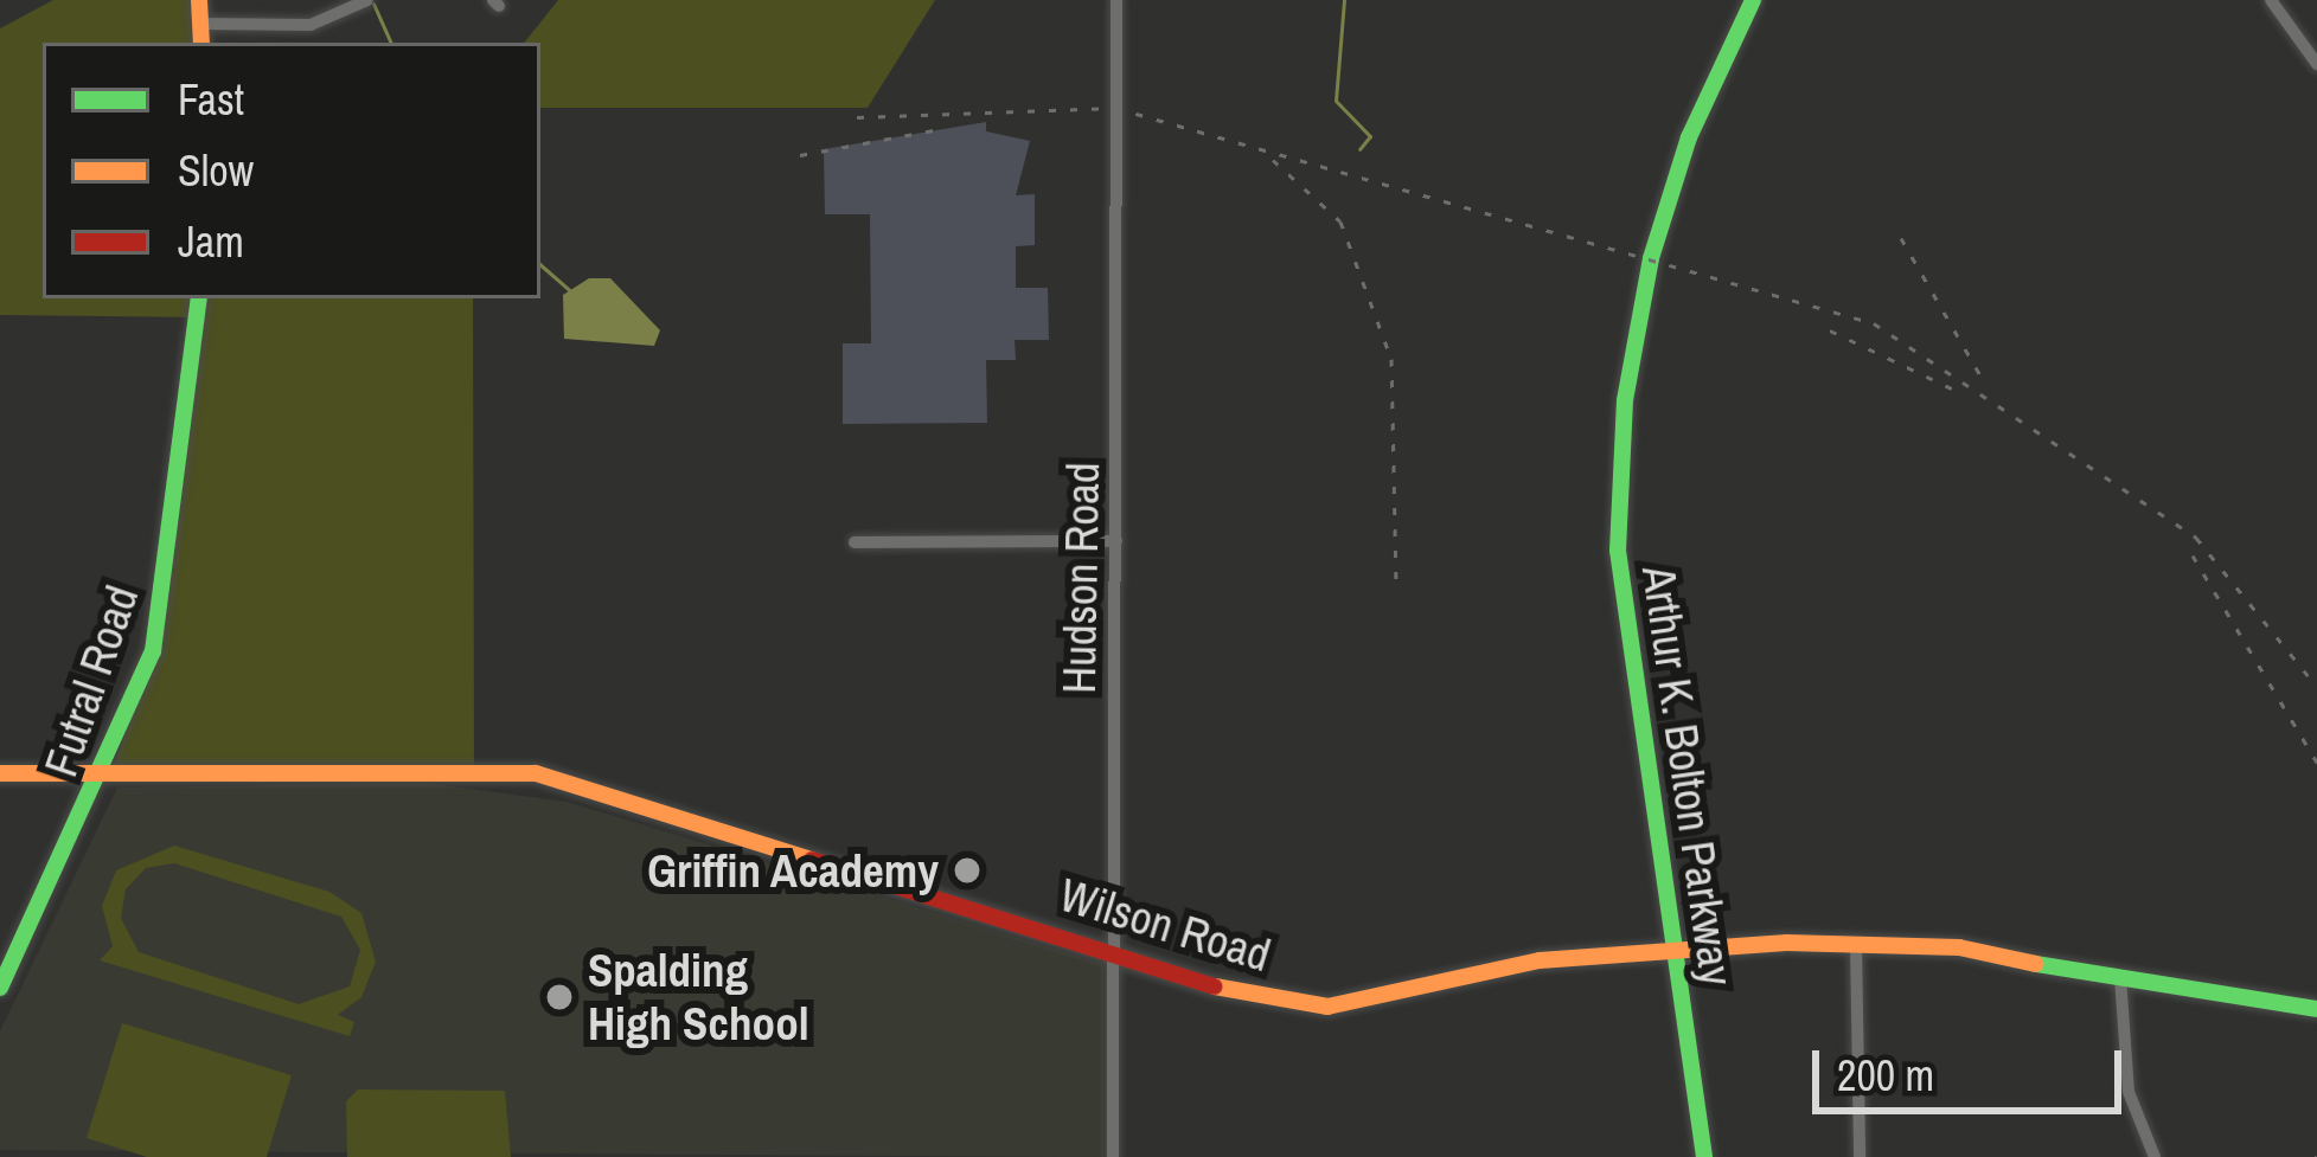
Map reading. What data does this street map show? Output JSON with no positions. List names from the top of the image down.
{
  "streets": {
    "street": [
      "Hudson Road",
      "Futral Road",
      "Arthur K. Bolton Parkway",
      "Wilson Road"
    ]
  },
  "crossings": [
    ["Hudson Road", "Wilson Road"],
    ["Futral Road", "Wilson Road"],
    ["Arthur K. Bolton Parkway", "Wilson Road"]
  ],
  "places": ["Griffin Academy", "Spalding High School"],
  "legend": ["Fast", "Slow", "Jam"],
  "scale_bar": "200 m"
}
